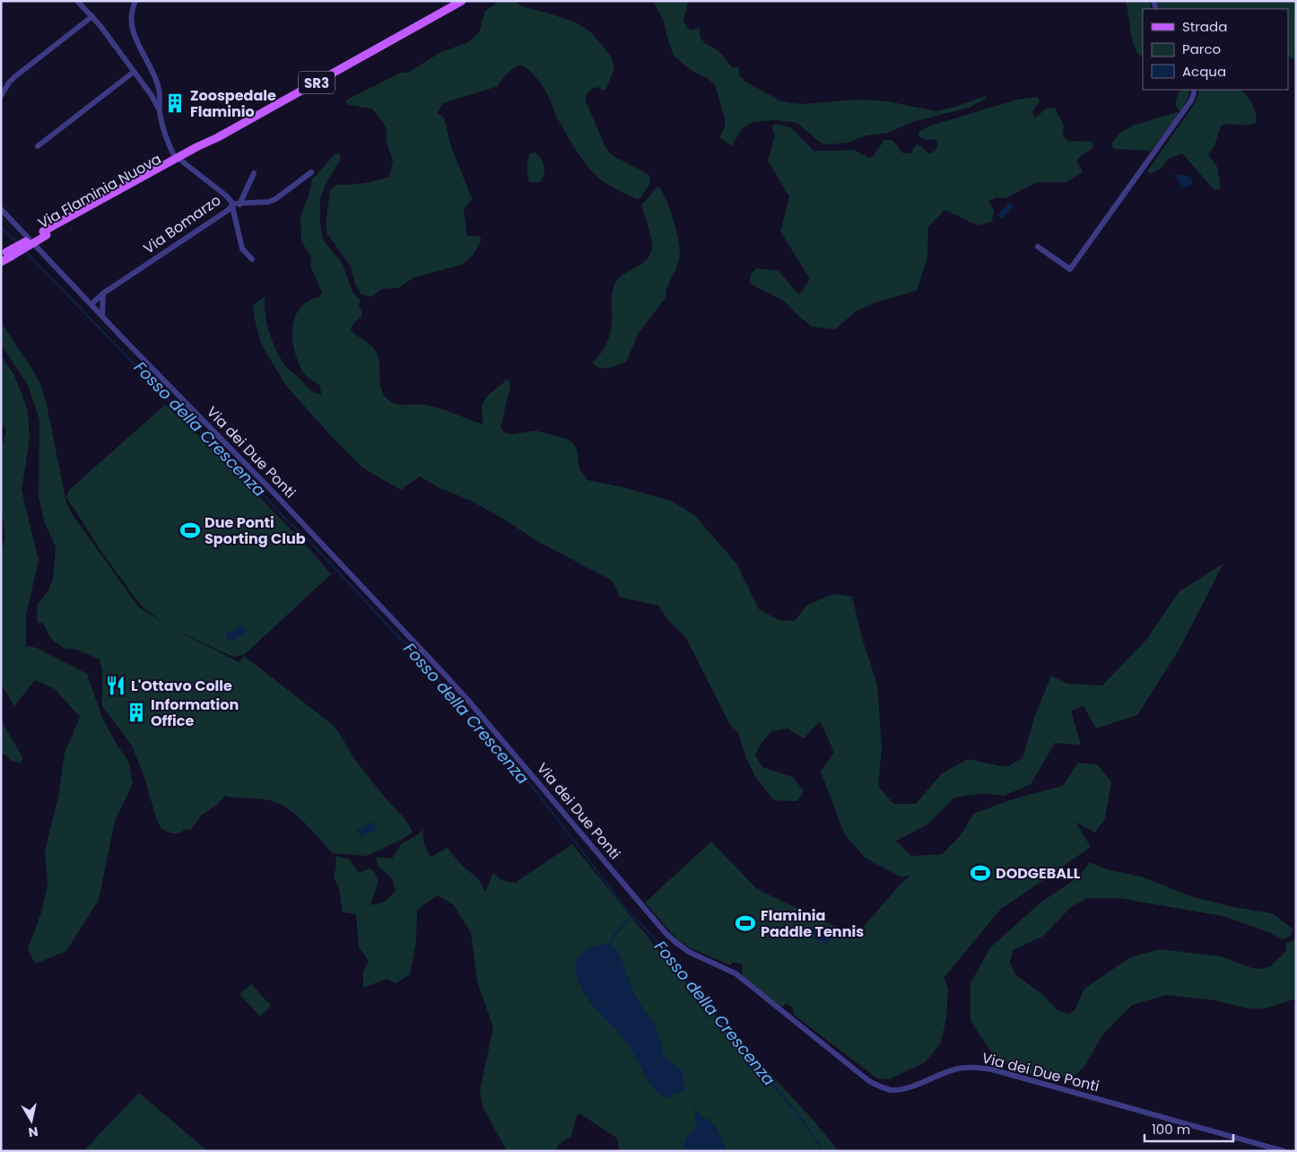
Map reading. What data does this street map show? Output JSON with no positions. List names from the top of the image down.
{
  "streets": {
    "main road": ["SR3", "Via Flaminia Nuova"],
    "street": ["Via Bomarzo", "Via dei Due Ponti"]
  },
  "crossings": [
    ["Via Flaminia Nuova", "Via Bomarzo"],
    ["Via Bomarzo", "Via dei Due Ponti"]
  ],
  "water": ["Fosso della Crescenza"],
  "places": {
    "building": ["Zoospedale Flaminio", "Information Office"],
    "sports": ["Due Ponti Sporting Club", "DODGEBALL", "Flaminia Paddle Tennis"],
    "restaurant": ["L'Ottavo Colle"]
  },
  "legend": ["Strada", "Parco", "Acqua"],
  "scale_bar": "100 m",
  "north": "bottom"
}
